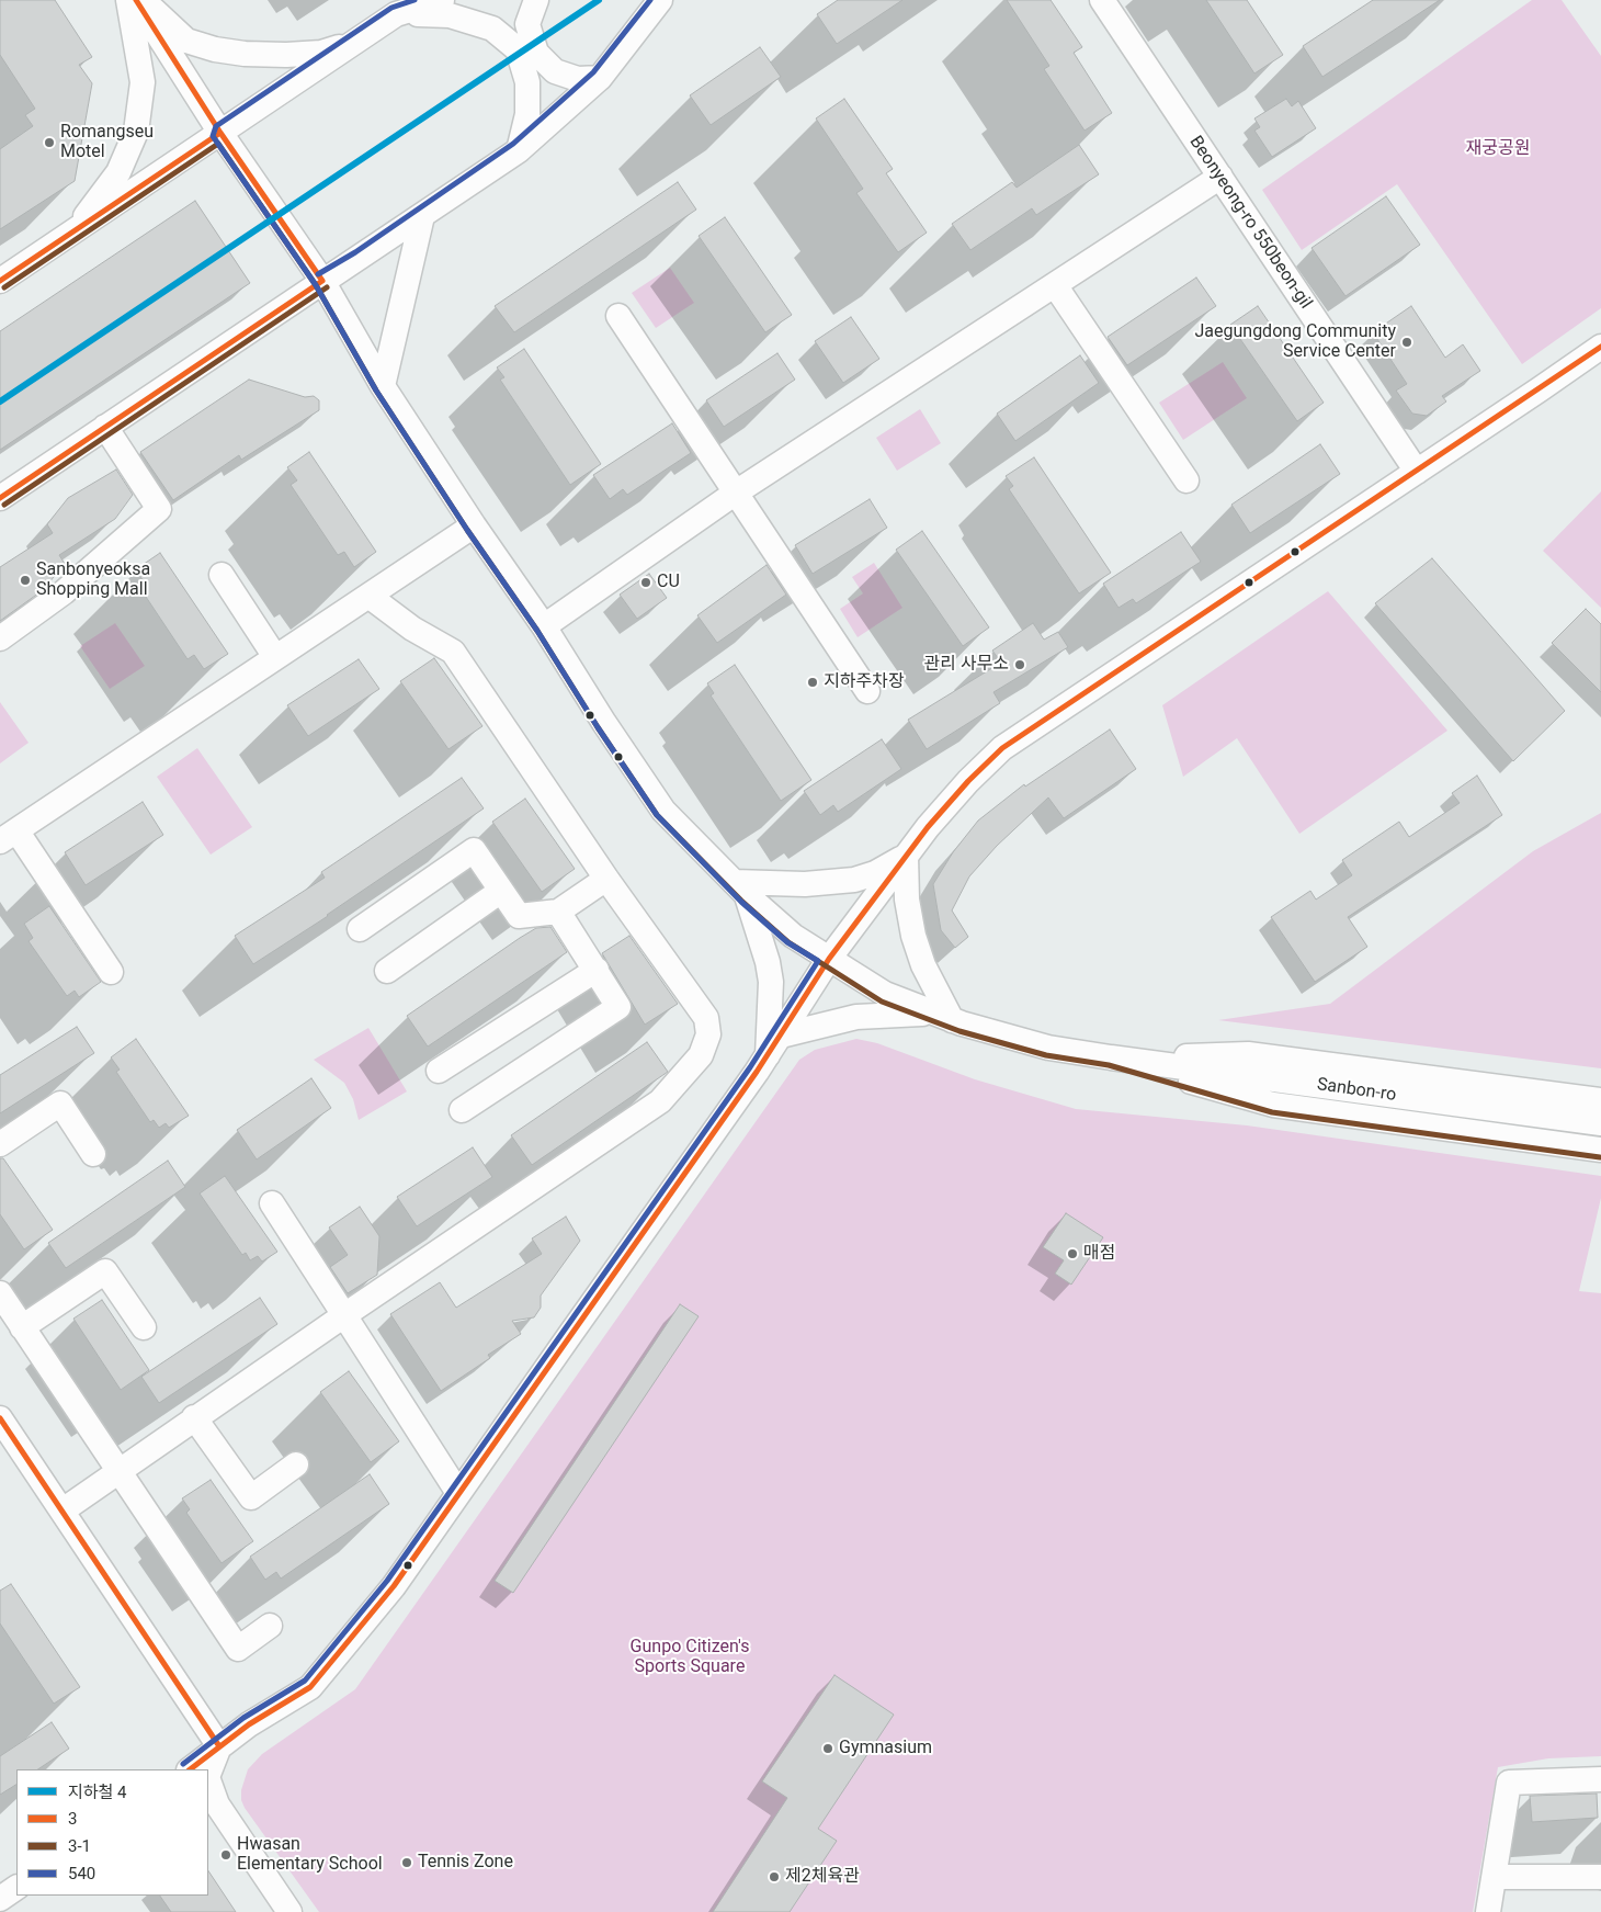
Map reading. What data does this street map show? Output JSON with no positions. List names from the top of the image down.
{
  "streets": {
    "street": ["Beonyeong-ro 550beon-gil", "Sanbon-ro"]
  },
  "parks": ["재궁공원", "Gunpo Citizen's Sports Square"],
  "places": [
    "Romangseu Motel",
    "Jaegungdong Community Service Center",
    "Sanbonyeoksa Shopping Mall",
    "CU",
    "관리 사무소",
    "지하주차장",
    "매점",
    "Gymnasium",
    "Hwasan Elementary School",
    "Tennis Zone",
    "제2체육관"
  ],
  "lines": [
    "metro line 4",
    "transit line 3",
    "transit line 540",
    "transit line 3-1"
  ],
  "legend": [
    "지하철 4",
    "3",
    "3-1",
    "540"
  ]
}
